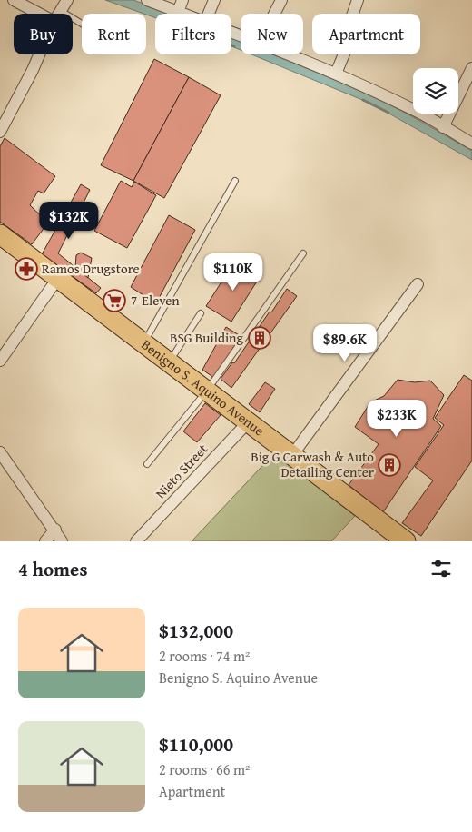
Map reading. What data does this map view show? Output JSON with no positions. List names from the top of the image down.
{
  "streets": {
    "main road": ["Benigno S. Aquino Avenue"],
    "street": ["Nieto Street"]
  },
  "crossings": [
    ["Benigno S. Aquino Avenue", "Nieto Street"]
  ],
  "places": {
    "pharmacy": ["Ramos Drugstore"],
    "supermarket": ["7-Eleven"],
    "building": ["BSG Building", "Big G Carwash & Auto Detailing Center"]
  },
  "page": {
    "chip": [
      "Buy",
      "Rent",
      "Filters",
      "New",
      "Apartment"
    ],
    "price": [
      "$132K",
      "$110K",
      "$89.6K",
      "$233K"
    ],
    "heading": "4 homes",
    "list": [
      {
        "name": "$132,000",
        "note": "2 rooms · 74 m² · Benigno S. Aquino Avenue"
      },
      {
        "name": "$110,000",
        "note": "2 rooms · 66 m² · Apartment"
      }
    ]
  }
}
